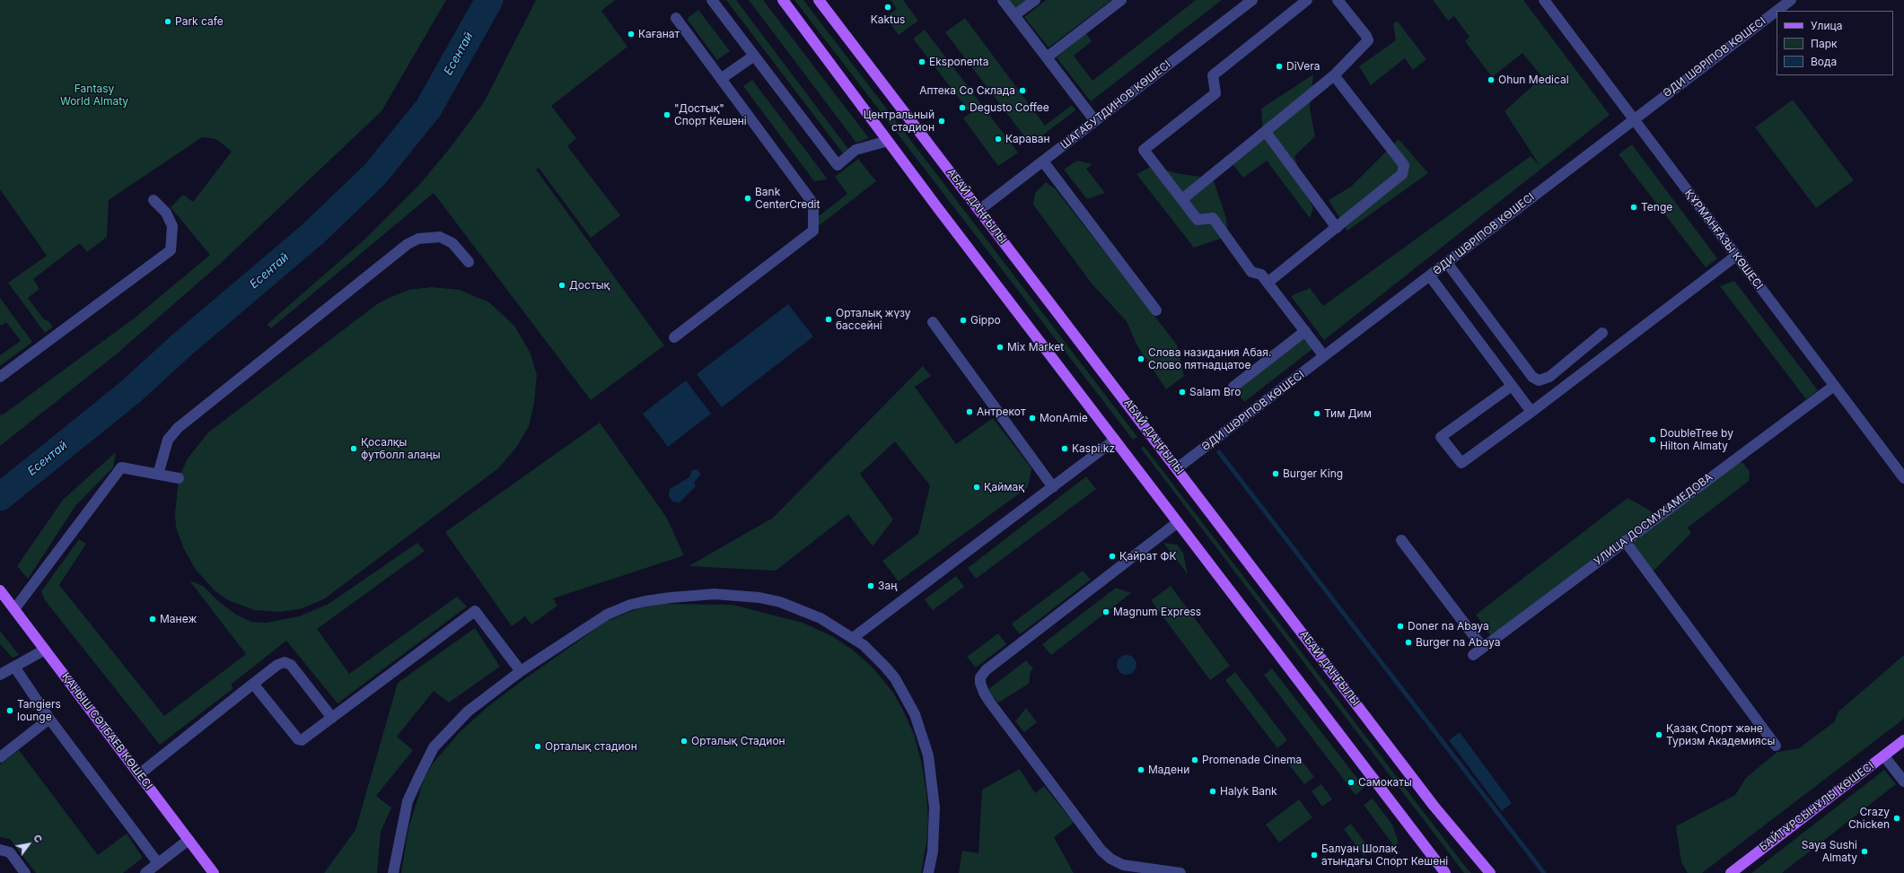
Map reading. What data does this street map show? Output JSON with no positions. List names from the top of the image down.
{
  "streets": {
    "main road": ["АБАЙ ДАҢҒЫЛЫ", "ҚАНЫШ СӘТБАЕВ КӨШЕСІ", "БАЙТҰРСЫНҰЛЫ КӨШЕСІ"],
    "street": [
      "ӘДИ ШӘРІПОВ КӨШЕСІ",
      "ШАГАБУТДИНОВ КӨШЕСІ",
      "ҚҰРМАНҒАЗЫ КӨШЕСІ",
      "УЛИЦА ДОСМУХАМЕДОВА"
    ]
  },
  "crossings": [
    ["ӘДИ ШӘРІПОВ КӨШЕСІ", "АБАЙ ДАҢҒЫЛЫ"],
    ["ӘДИ ШӘРІПОВ КӨШЕСІ", "ҚҰРМАНҒАЗЫ КӨШЕСІ"],
    ["ШАГАБУТДИНОВ КӨШЕСІ", "АБАЙ ДАҢҒЫЛЫ"],
    ["ҚҰРМАНҒАЗЫ КӨШЕСІ", "УЛИЦА ДОСМУХАМЕДОВА"]
  ],
  "water": ["Есентай"],
  "parks": ["Fantasy World Almaty"],
  "places": [
    "Kaktus",
    "Park cafe",
    "Кағанат",
    "Eksponenta",
    "DiVera",
    "Ohun Medical",
    "Аптека Со Склада",
    "Degusto Coffee",
    "\"Достық\" Спорт Кешені",
    "Центральный стадион",
    "Караван",
    "Bank CenterCredit",
    "Tenge",
    "Достық",
    "Орталық жүзу бассейні",
    "Gippo",
    "Mix Market",
    "Слова назидания Абая. Слово пятнадцатое",
    "Salam Bro",
    "Антрекот",
    "Тим Дим",
    "MonAmie",
    "DoubleTree by Hilton Almaty",
    "Қосалқы футболл алаңы",
    "Kaspi.kz",
    "Burger King",
    "Қаймақ",
    "Қайрат ФК",
    "Заң",
    "Magnum Express",
    "Манеж",
    "Doner na Abaya",
    "Burger na Abaya",
    "Tangiers lounge",
    "Қазақ Спорт және Туризм Академиясы",
    "Орталық Стадион",
    "Орталық стадион",
    "Promenade Cinema",
    "Мадени",
    "Самокаты",
    "Halyk Bank",
    "Crazy Chicken",
    "Saya Sushi Almaty",
    "Балуан Шолақ атындағы Спорт Кешені"
  ],
  "legend": ["Улица", "Парк", "Вода"],
  "north": "top right"
}
